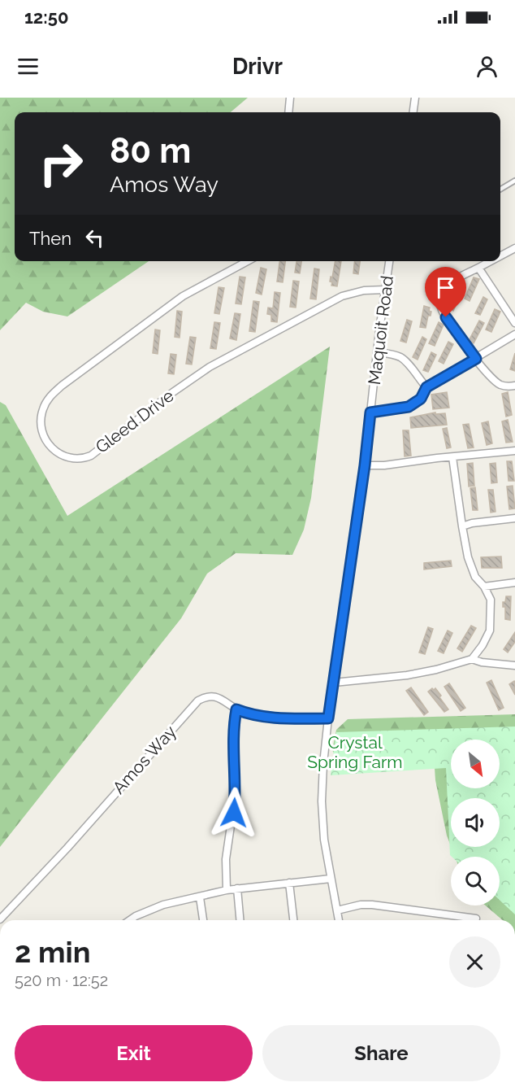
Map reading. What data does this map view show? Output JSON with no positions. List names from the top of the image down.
{
  "streets": {
    "street": ["Maquoit Road", "Gleed Drive", "Amos Way"]
  },
  "crossings": [
    ["Maquoit Road", "Gleed Drive"],
    ["Maquoit Road", "Amos Way"]
  ],
  "parks": ["Crystal Spring Farm"],
  "north": "bottom right",
  "page": {
    "status": "12:50",
    "header": "Drivr",
    "turn": ["80 m", "Amos Way"],
    "then": "Then",
    "heading": ["2 min", "520 m · 12:52"],
    "buttons": ["Exit", "Share"]
  }
}
